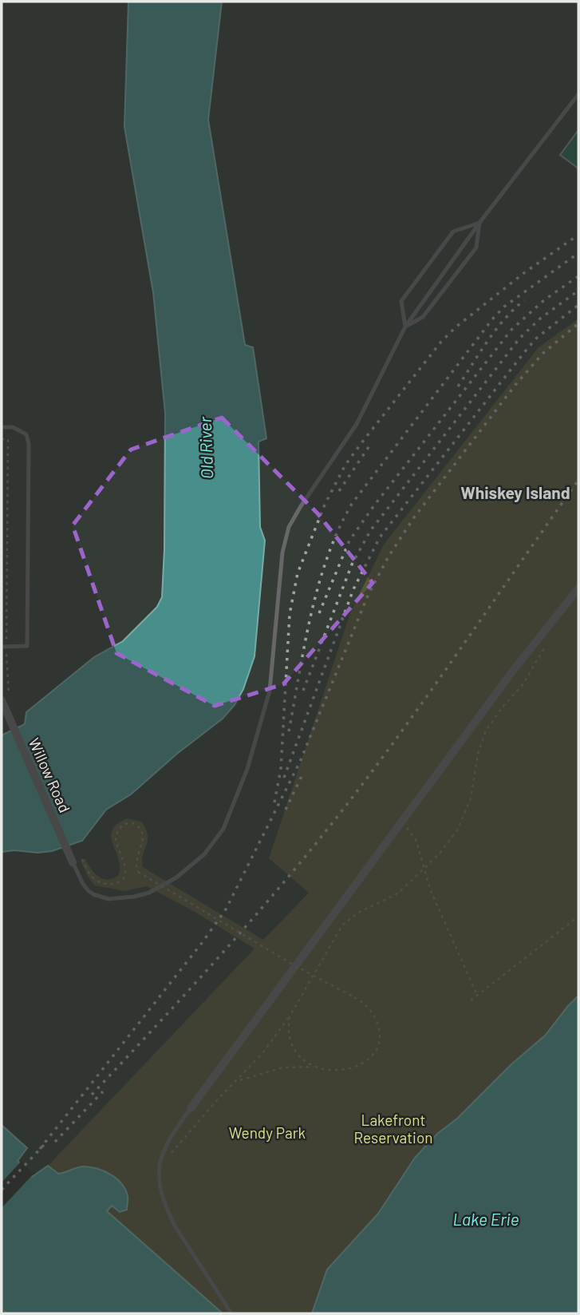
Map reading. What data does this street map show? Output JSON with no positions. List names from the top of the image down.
{
  "streets": {
    "street": ["Willow Road"]
  },
  "districts": ["Whiskey Island"],
  "water": ["Old River", "Lake Erie"],
  "parks": ["Lakefront Reservation", "Wendy Park"]
}
